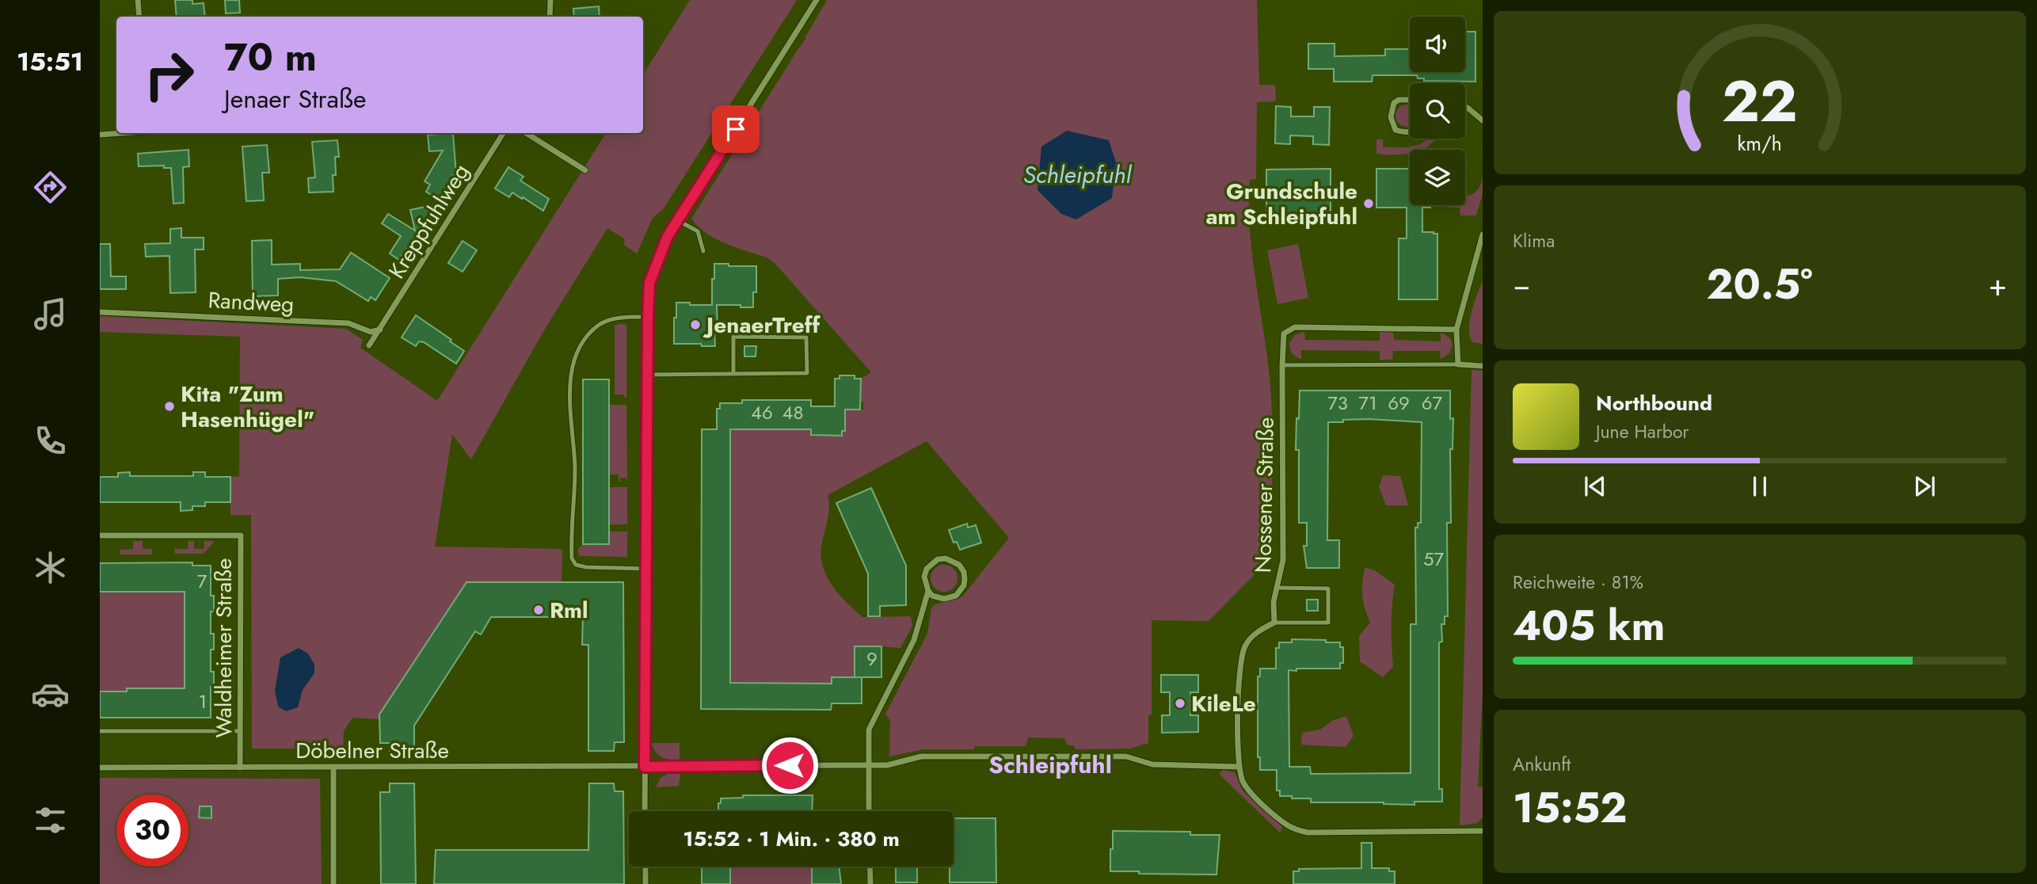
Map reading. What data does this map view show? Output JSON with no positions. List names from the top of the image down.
{
  "streets": {
    "street": [
      "Kreppfuhlweg",
      "Randweg",
      "Nossener Straße",
      "Waldheimer Straße",
      "Döbelner Straße"
    ]
  },
  "crossings": [
    ["Kreppfuhlweg", "Randweg"],
    ["Waldheimer Straße", "Döbelner Straße"]
  ],
  "districts": ["Schleipfuhl"],
  "water": ["Schleipfuhl"],
  "places": [
    "Grundschule am Schleipfuhl",
    "JenaerTreff",
    "Kita \"Zum Hasenhügel\"",
    "Rml",
    "KileLe"
  ],
  "house_numbers": [
    "73",
    "71",
    "69",
    "67",
    "46",
    "48",
    "57",
    "7",
    "9",
    "1"
  ],
  "page": {
    "tabs": "15:51",
    "turn": ["70 m", "Jenaer Straße"],
    "tile": [
      "Klima",
      ["Reichweite · 81%", "405 km"],
      ["Ankunft", "15:52"]
    ],
    "heat": ["−", "20.5°", "+"],
    "song": ["Northbound", "June Harbor"],
    "limit": "30",
    "trip": "15:52 · 1 Min. · 380 m",
    "gauge": ["22", "km/h"]
  }
}
